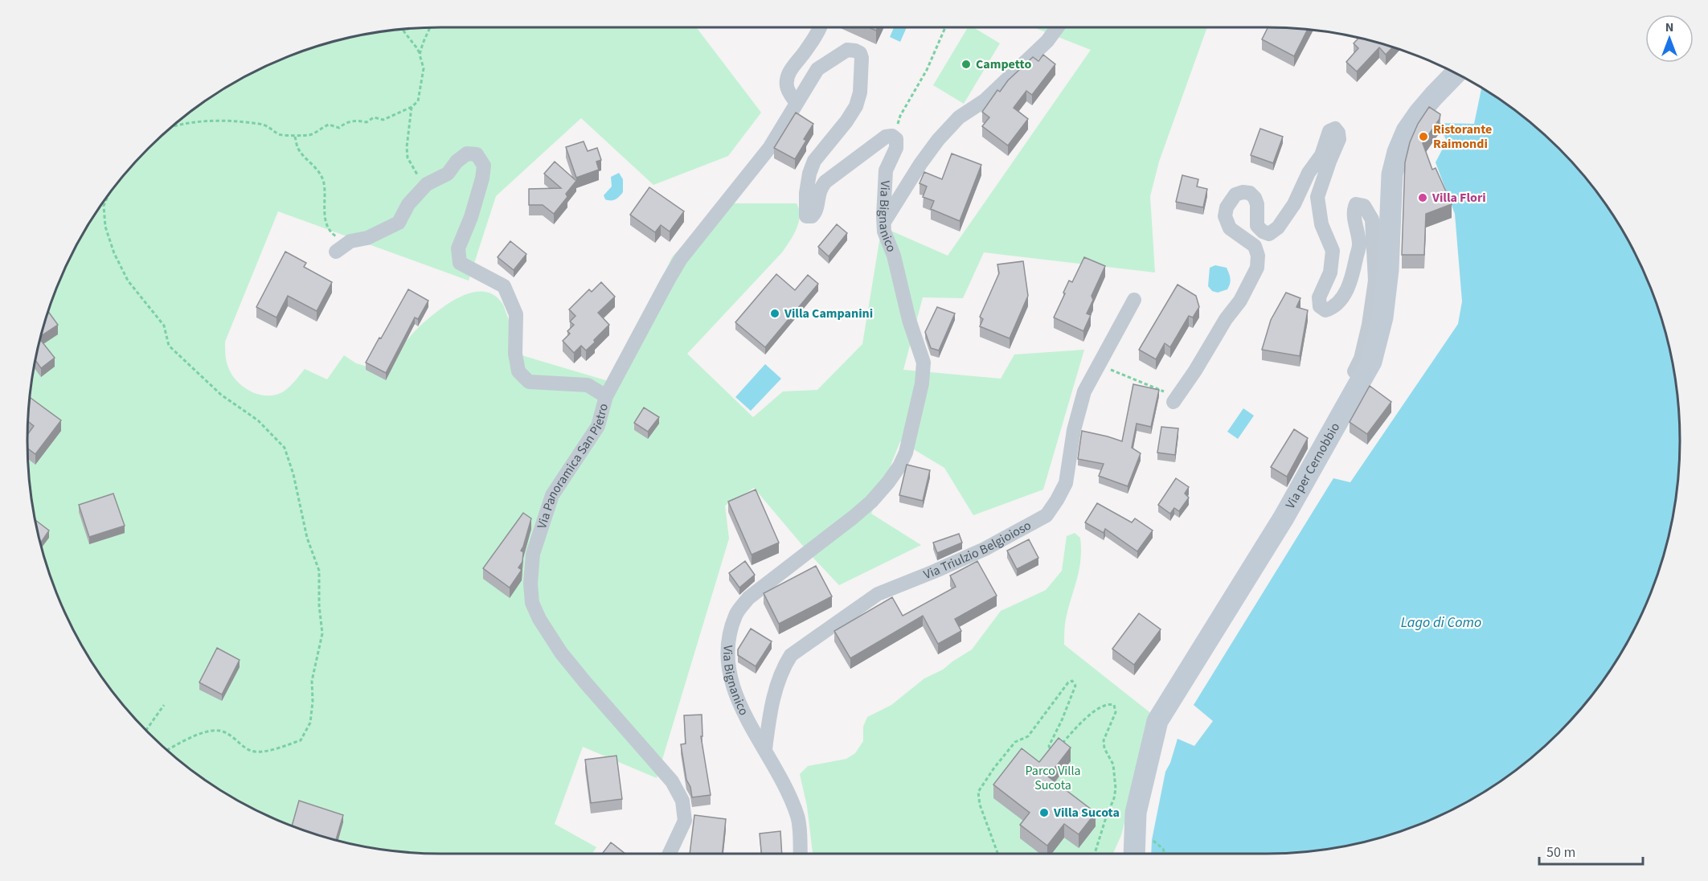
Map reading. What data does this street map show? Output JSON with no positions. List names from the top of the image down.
{
  "streets": {
    "main road": ["Via per Cernobbio"],
    "street": ["Via Bignanico", "Via Panoramica San Pietro", "Via Triulzio Belgioioso"]
  },
  "crossings": [
    ["Via Bignanico", "Via Triulzio Belgioioso"]
  ],
  "water": ["Lago di Como"],
  "parks": ["Parco Villa Sucota"],
  "places": [
    "Campetto",
    "Ristorante Raimondi",
    "Villa Flori",
    "Villa Campanini",
    "Villa Sucota"
  ],
  "scale_bar": "50 m",
  "north": "top"
}
